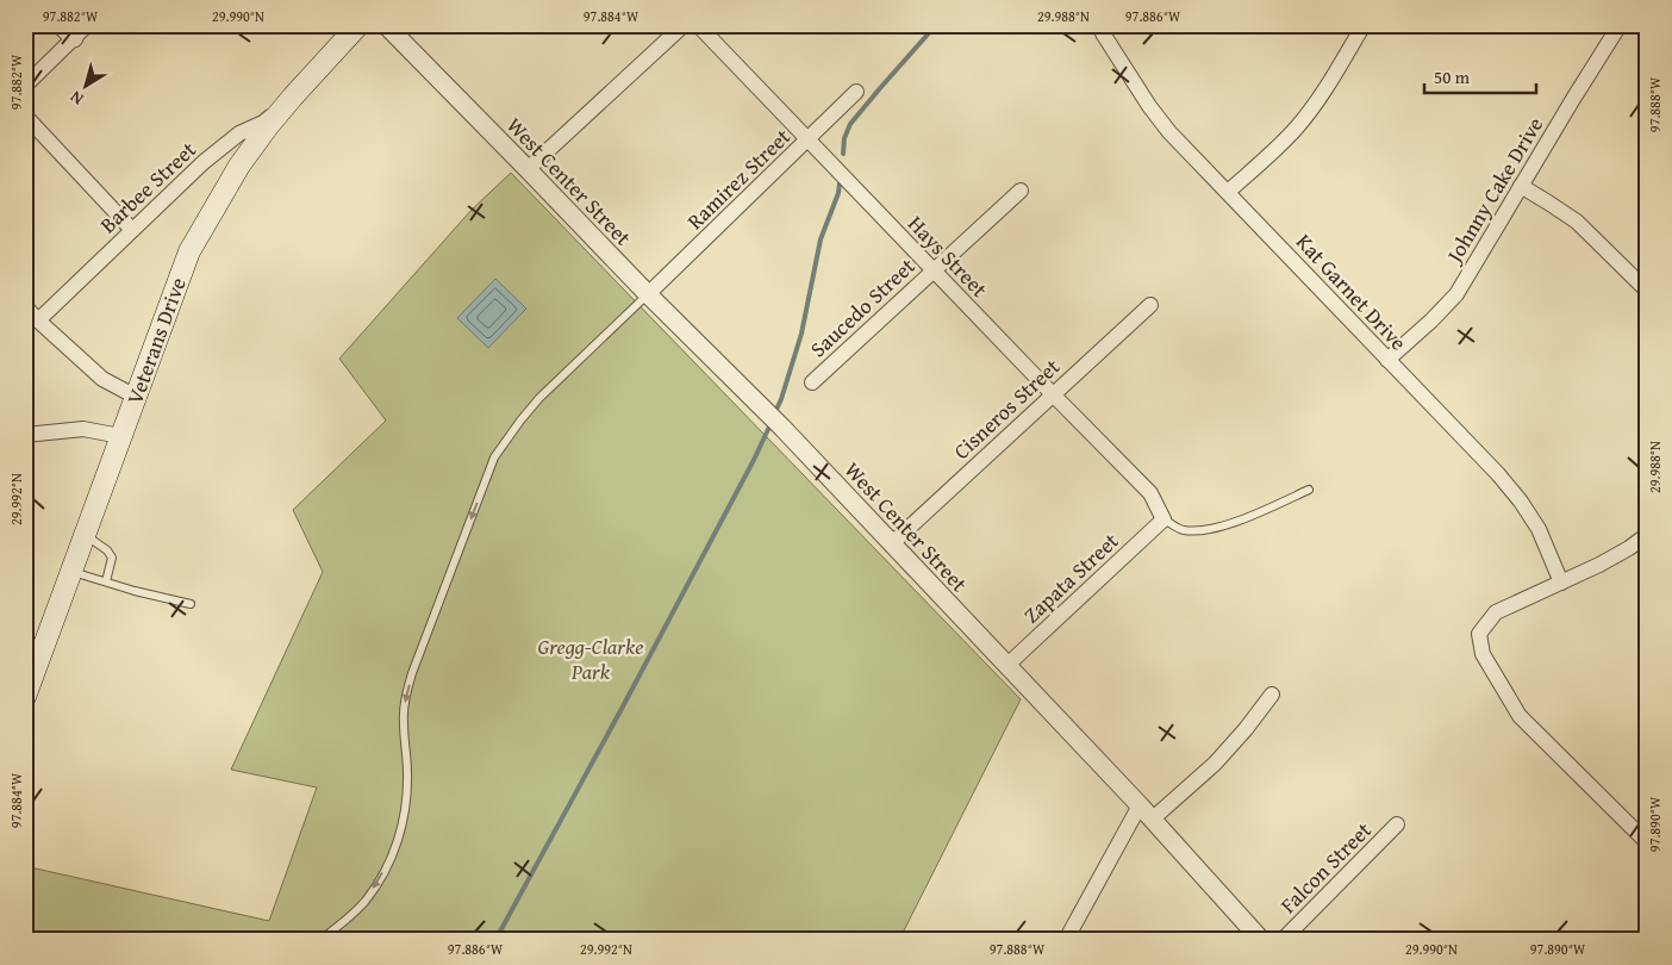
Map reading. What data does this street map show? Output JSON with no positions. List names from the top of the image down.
{
  "streets": {
    "main road": ["Veterans Drive"],
    "street": [
      "Ramirez Street",
      "West Center Street",
      "Barbee Street",
      "Johnny Cake Drive",
      "Hays Street",
      "Kat Garnet Drive",
      "Saucedo Street",
      "Cisneros Street",
      "Zapata Street",
      "Falcon Street"
    ]
  },
  "crossings": [
    ["Ramirez Street", "West Center Street"],
    ["Ramirez Street", "Hays Street"],
    ["West Center Street", "Cisneros Street"],
    ["West Center Street", "Zapata Street"],
    ["Barbee Street", "Veterans Drive"],
    ["Johnny Cake Drive", "Kat Garnet Drive"],
    ["Hays Street", "Saucedo Street"],
    ["Hays Street", "Cisneros Street"],
    ["Hays Street", "Zapata Street"]
  ],
  "parks": ["Gregg-Clarke Park"],
  "scale_bar": "50 m",
  "north": "bottom left",
  "coordinates": [
    "97.882°W",
    "29.990°N",
    "97.884°W",
    "29.988°N",
    "97.886°W",
    "97.888°W",
    "29.992°N",
    "97.890°W"
  ]
}
